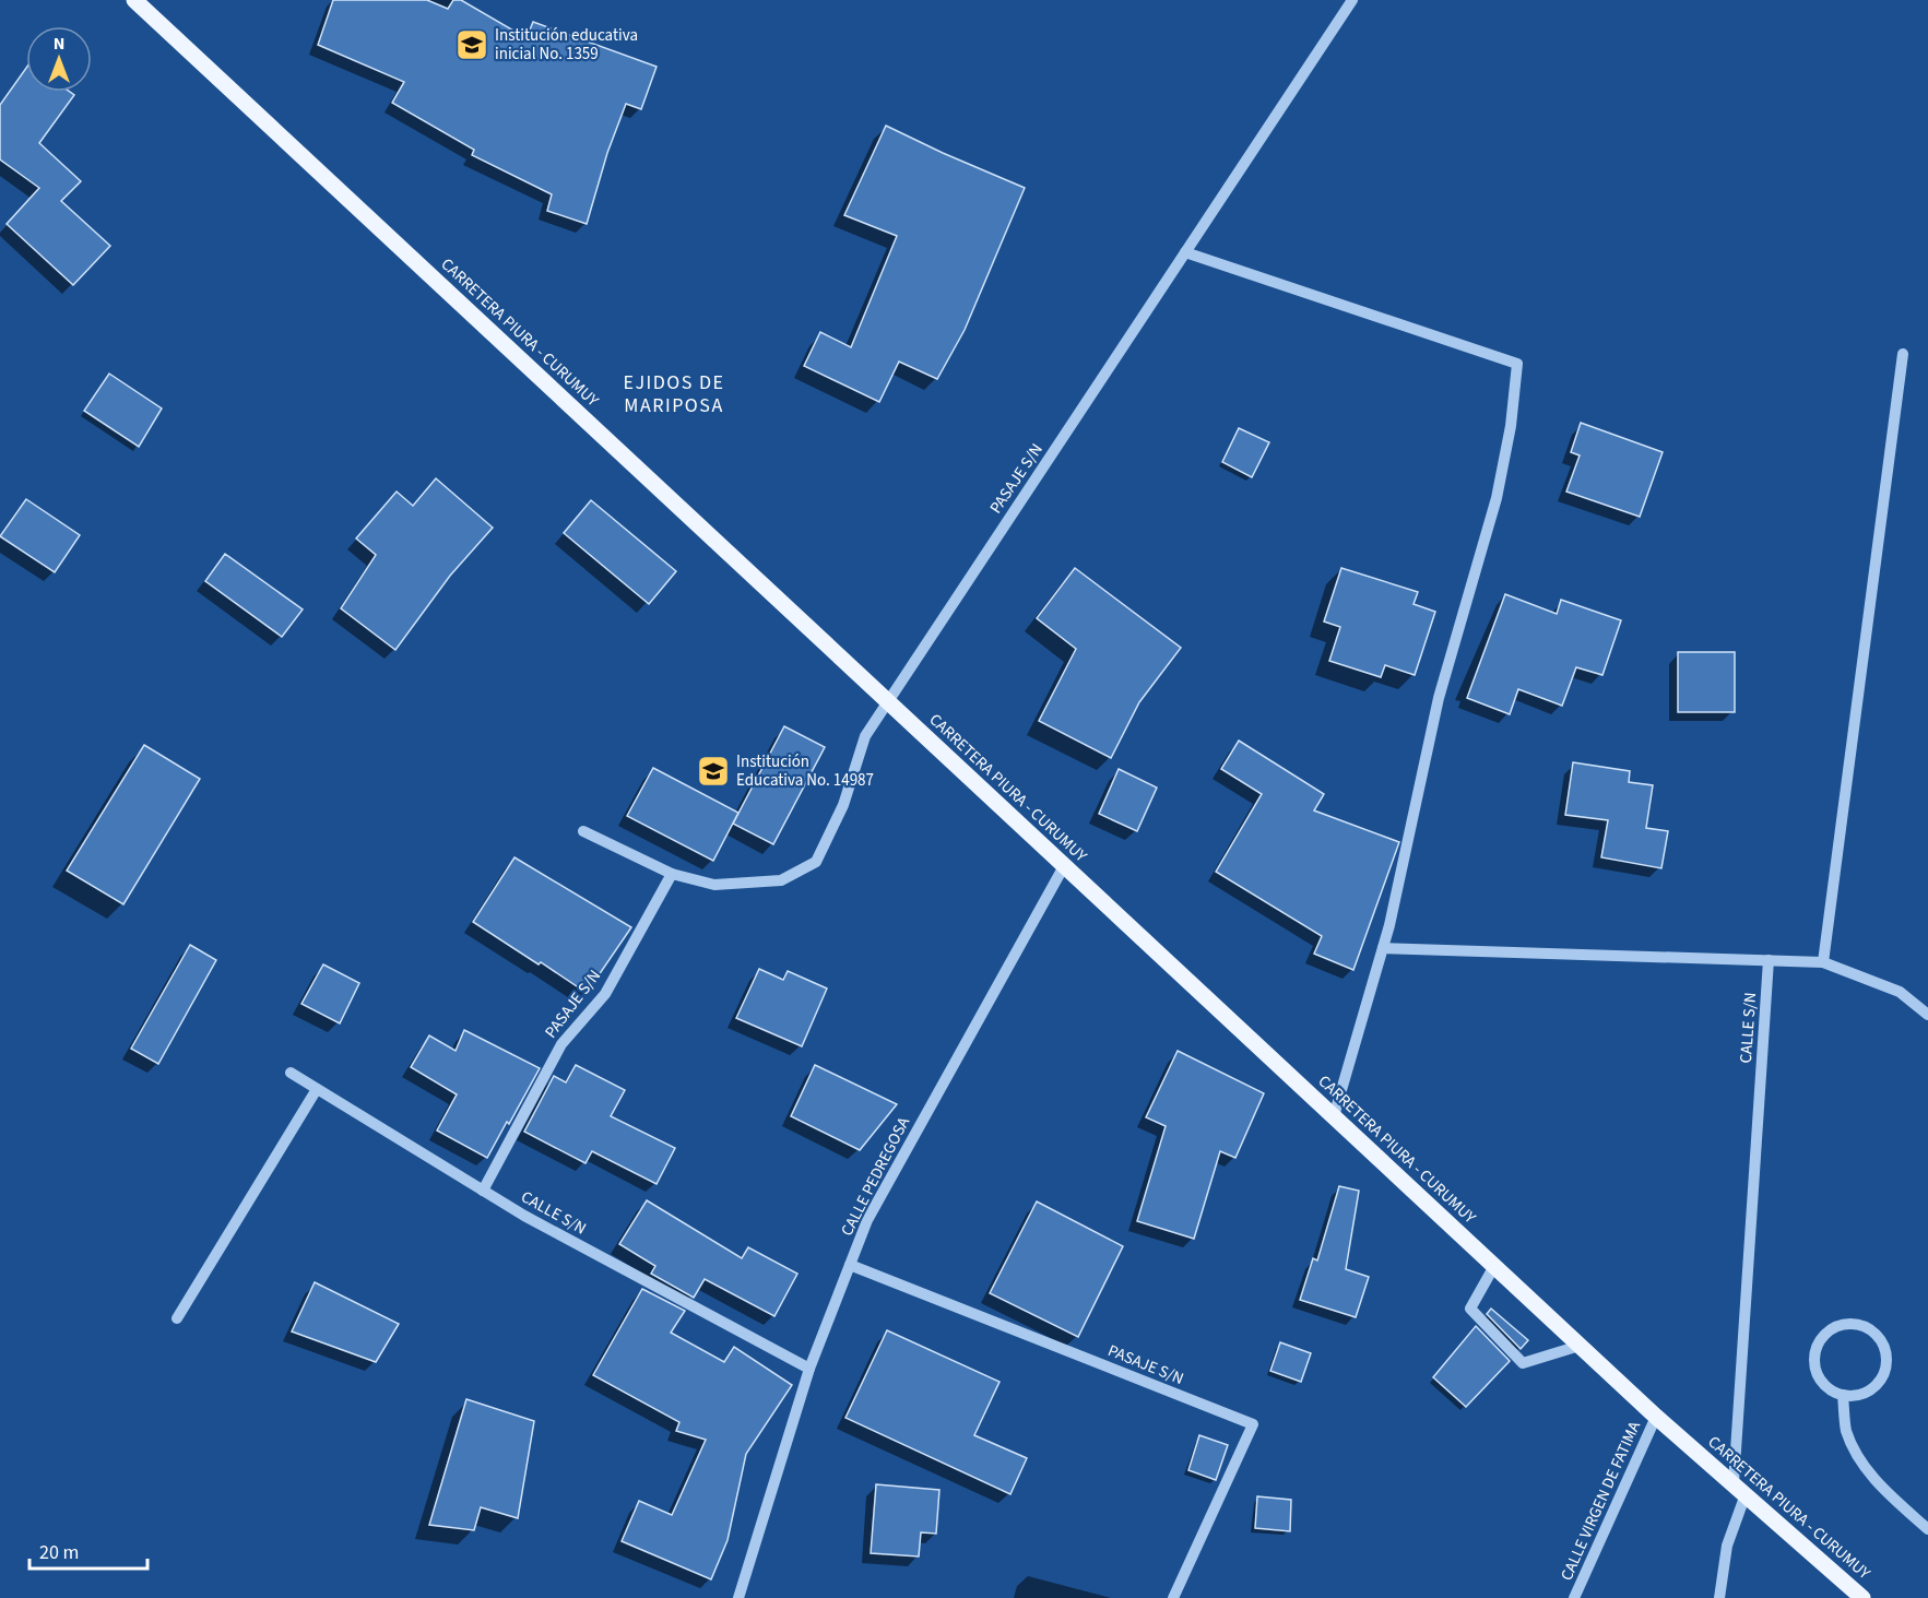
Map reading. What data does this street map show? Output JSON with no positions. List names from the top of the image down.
{
  "streets": {
    "main road": ["CARRETERA PIURA - CURUMUY"],
    "street": [
      "PASAJE S/N",
      "CALLE S/N",
      "CALLE PEDREGOSA",
      "CALLE VIRGEN DE FATIMA"
    ]
  },
  "crossings": [
    ["CARRETERA PIURA - CURUMUY", "PASAJE S/N"],
    ["CARRETERA PIURA - CURUMUY", "CALLE S/N"],
    ["CARRETERA PIURA - CURUMUY", "CALLE PEDREGOSA"],
    ["CARRETERA PIURA - CURUMUY", "CALLE VIRGEN DE FATIMA"],
    ["PASAJE S/N", "CALLE S/N"],
    ["PASAJE S/N", "CALLE PEDREGOSA"],
    ["CALLE S/N", "CALLE PEDREGOSA"]
  ],
  "districts": ["EJIDOS DE MARIPOSA"],
  "places": {
    "school or university": ["Institución educativa inicial No. 1359", "Institución Educativa No. 14987"]
  },
  "scale_bar": "20 m",
  "north": "top"
}
